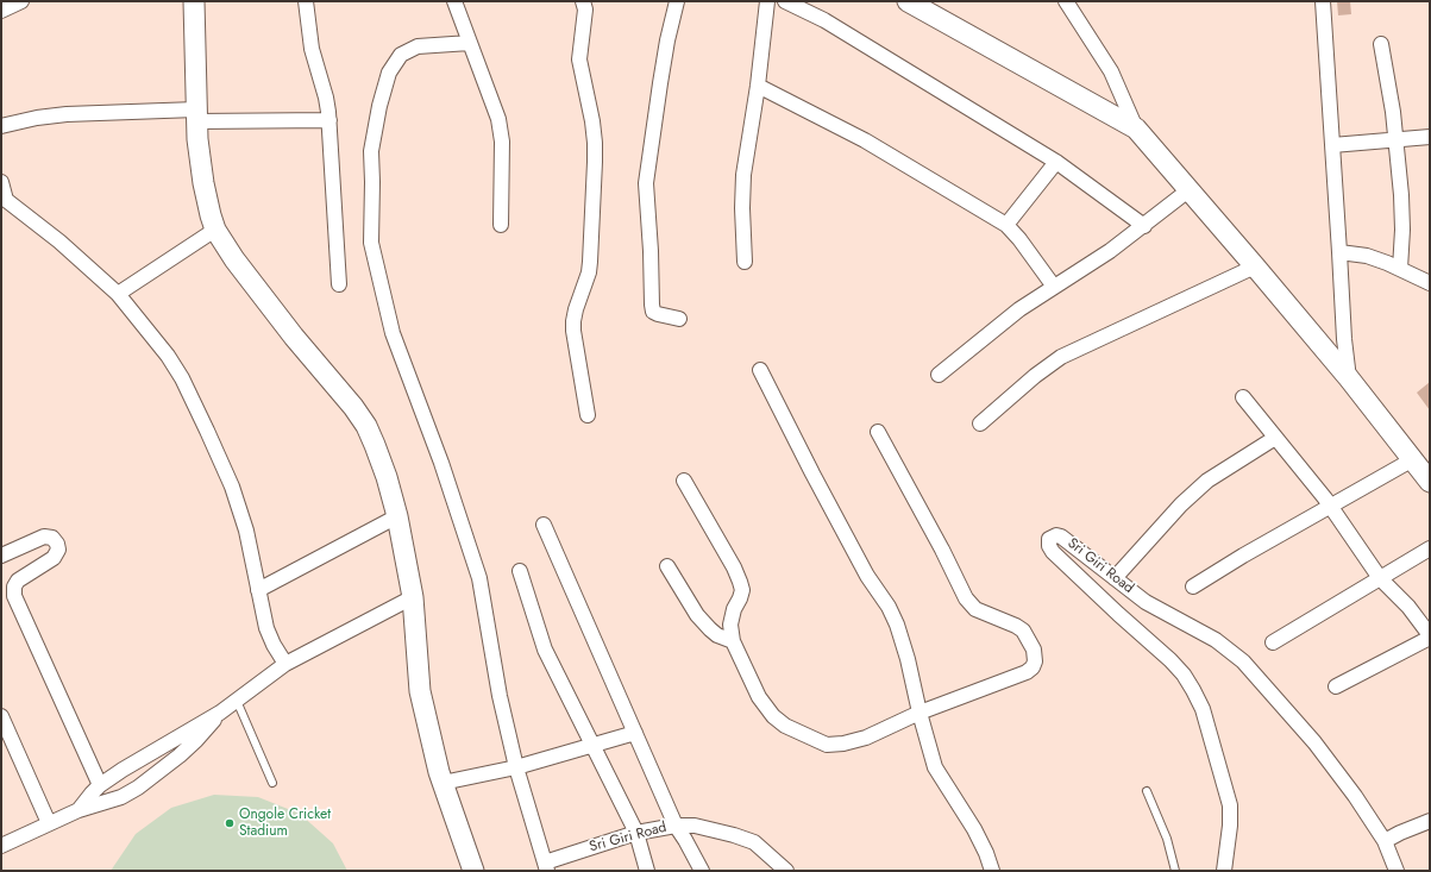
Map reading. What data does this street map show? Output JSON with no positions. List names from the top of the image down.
{
  "streets": {
    "street": ["Sri Giri Road"]
  },
  "places": ["Ongole Cricket Stadium"]
}
